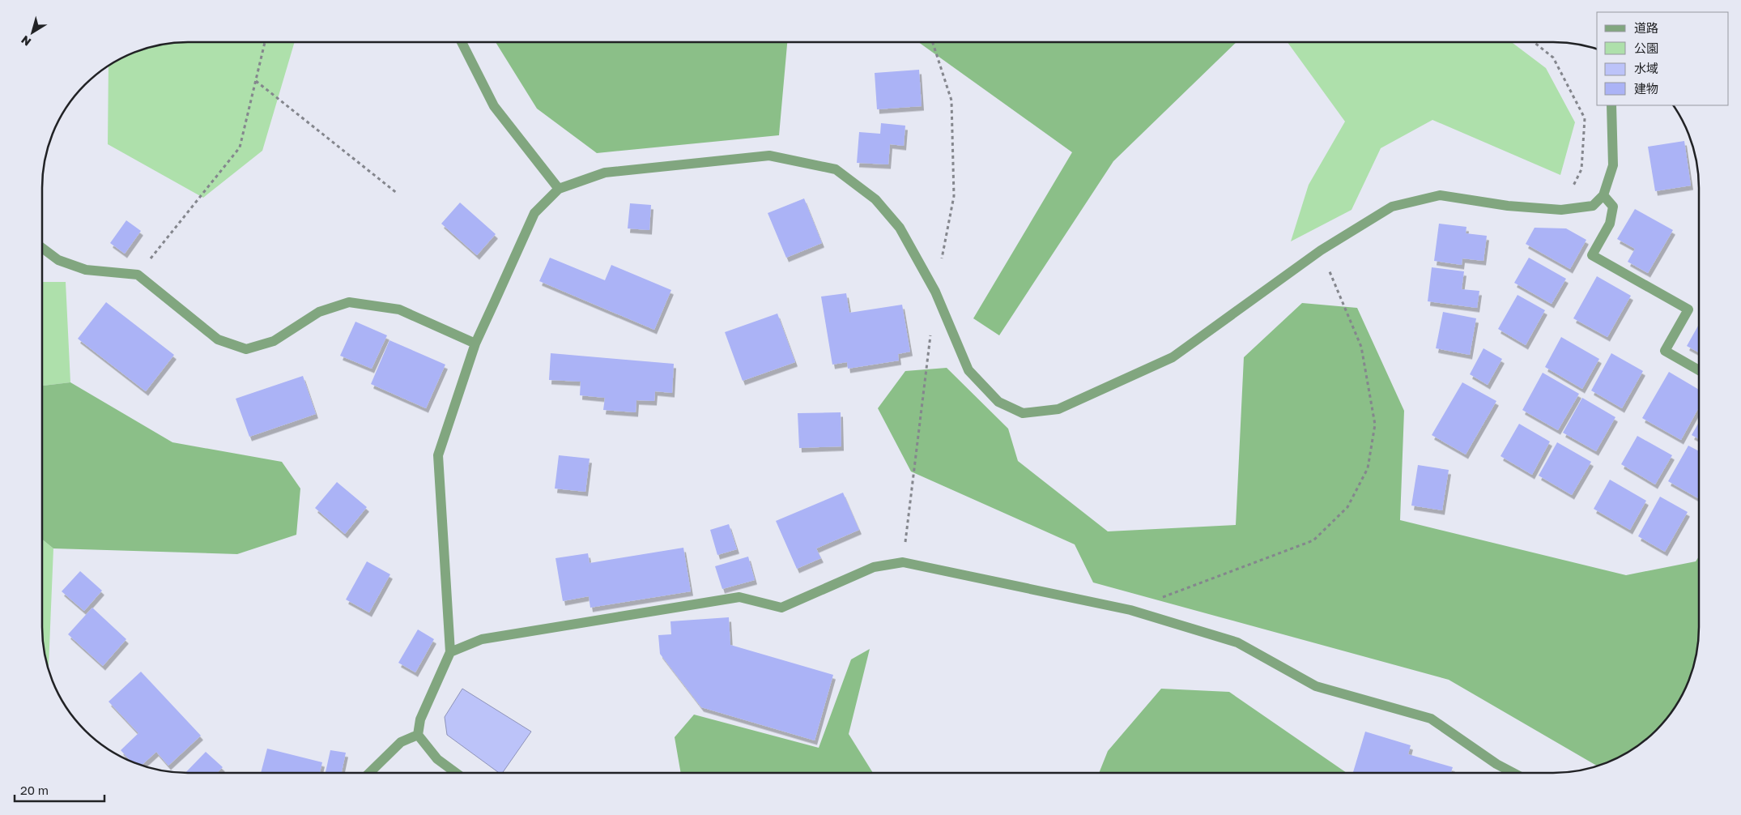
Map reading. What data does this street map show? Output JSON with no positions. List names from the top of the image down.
{
  "legend": [
    "道路",
    "公園",
    "水域",
    "建物"
  ],
  "scale_bar": "20 m",
  "north": "bottom left"
}
